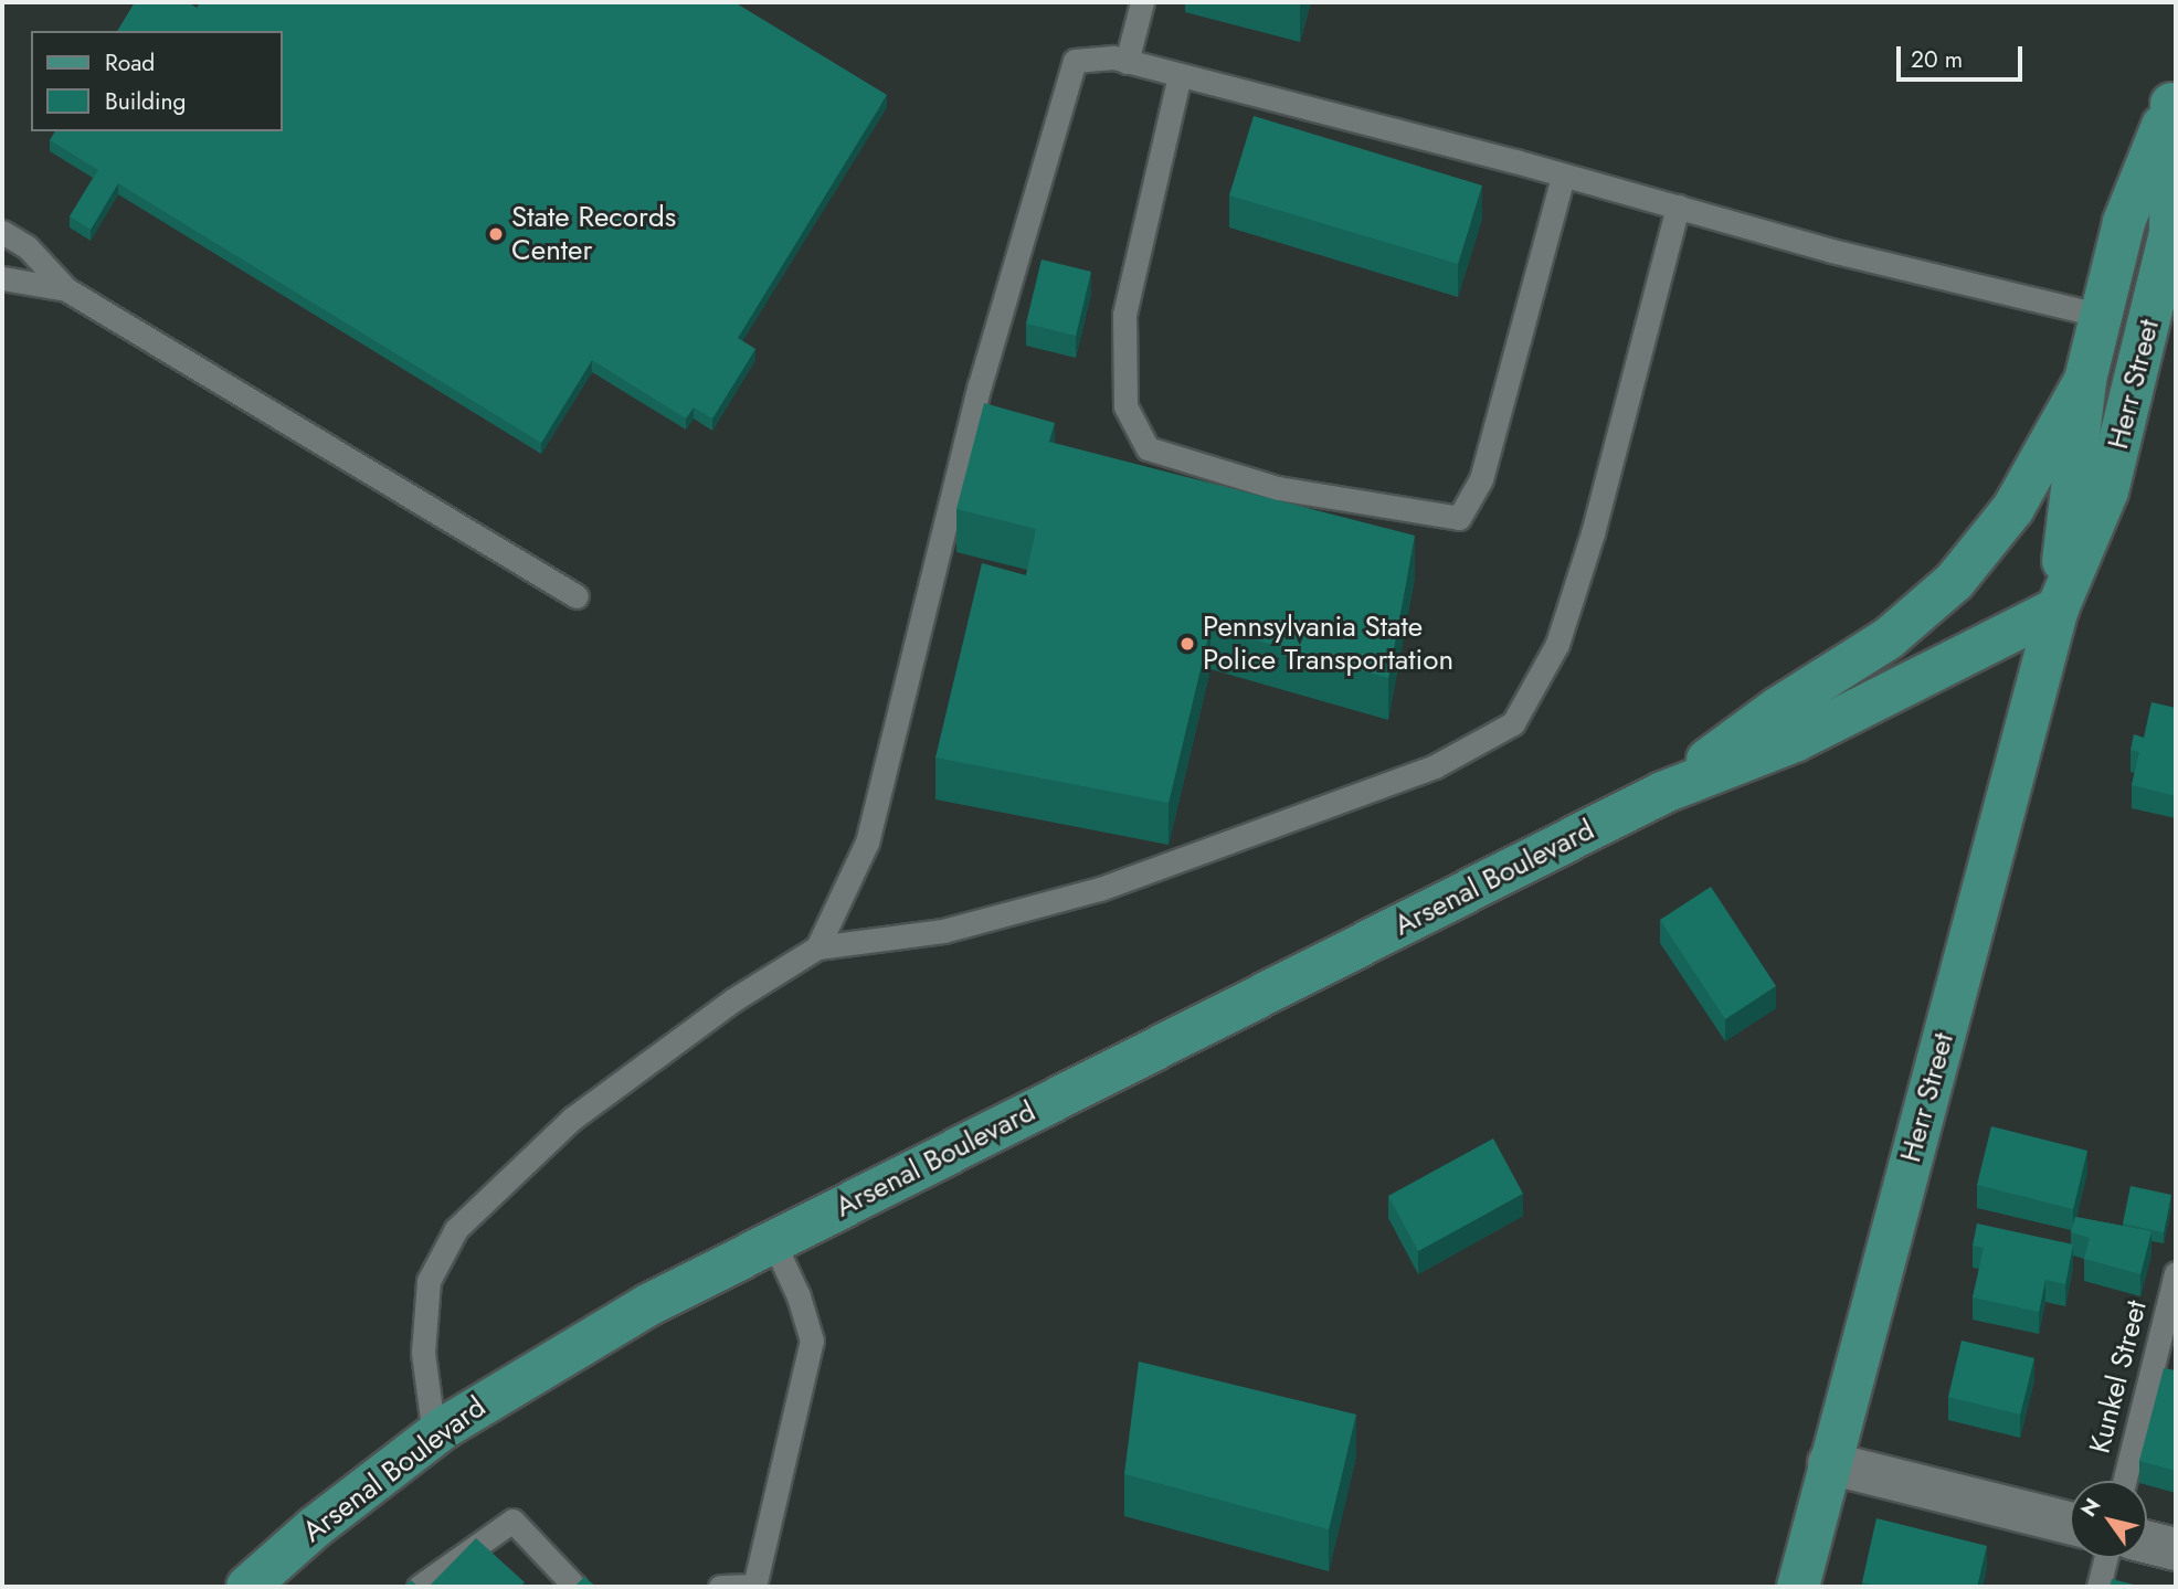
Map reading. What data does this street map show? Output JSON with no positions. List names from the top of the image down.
{
  "streets": {
    "main road": ["Herr Street", "Arsenal Boulevard"],
    "lane": ["Kunkel Street"]
  },
  "crossings": [
    ["Herr Street", "Arsenal Boulevard"]
  ],
  "places": ["State Records Center", "Pennsylvania State Police Transportation"],
  "legend": ["Road", "Building"],
  "scale_bar": "20 m",
  "north": "top left"
}
